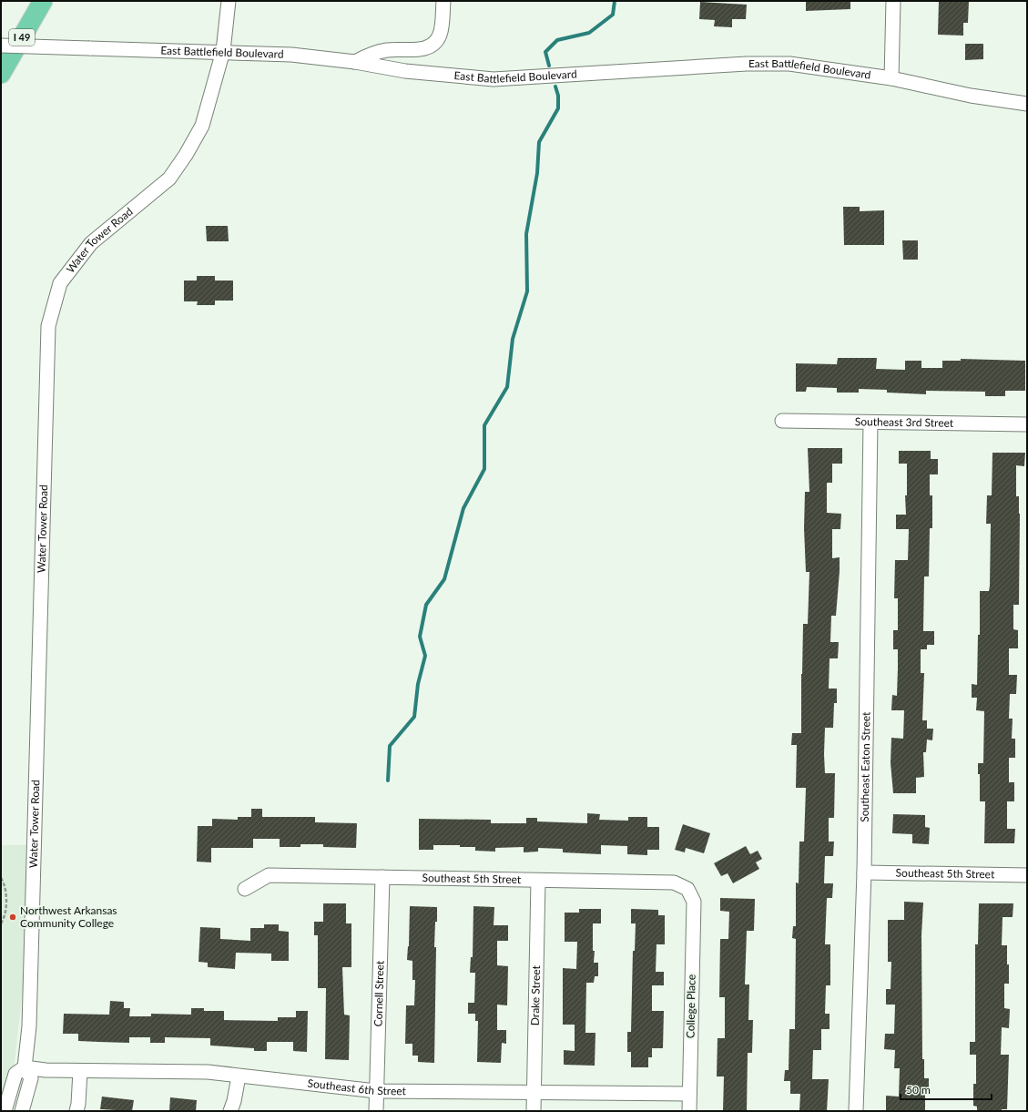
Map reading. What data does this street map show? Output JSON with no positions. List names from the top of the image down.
{
  "streets": {
    "highway": ["I 49"],
    "street": [
      "East Battlefield Boulevard",
      "Water Tower Road",
      "Southeast 3rd Street",
      "Southeast Eaton Street",
      "Southeast 5th Street",
      "Cornell Street",
      "Drake Street",
      "College Place",
      "Southeast 6th Street"
    ]
  },
  "crossings": [
    ["East Battlefield Boulevard", "Water Tower Road"],
    ["Water Tower Road", "Southeast 6th Street"],
    ["Southeast 3rd Street", "Southeast Eaton Street"],
    ["Southeast Eaton Street", "Southeast 5th Street"],
    ["Southeast 5th Street", "Cornell Street"],
    ["Southeast 5th Street", "Drake Street"],
    ["Southeast 5th Street", "College Place"],
    ["Cornell Street", "Southeast 6th Street"],
    ["Drake Street", "Southeast 6th Street"],
    ["College Place", "Southeast 6th Street"]
  ],
  "places": ["Northwest Arkansas Community College"],
  "scale_bar": "50 m"
}
